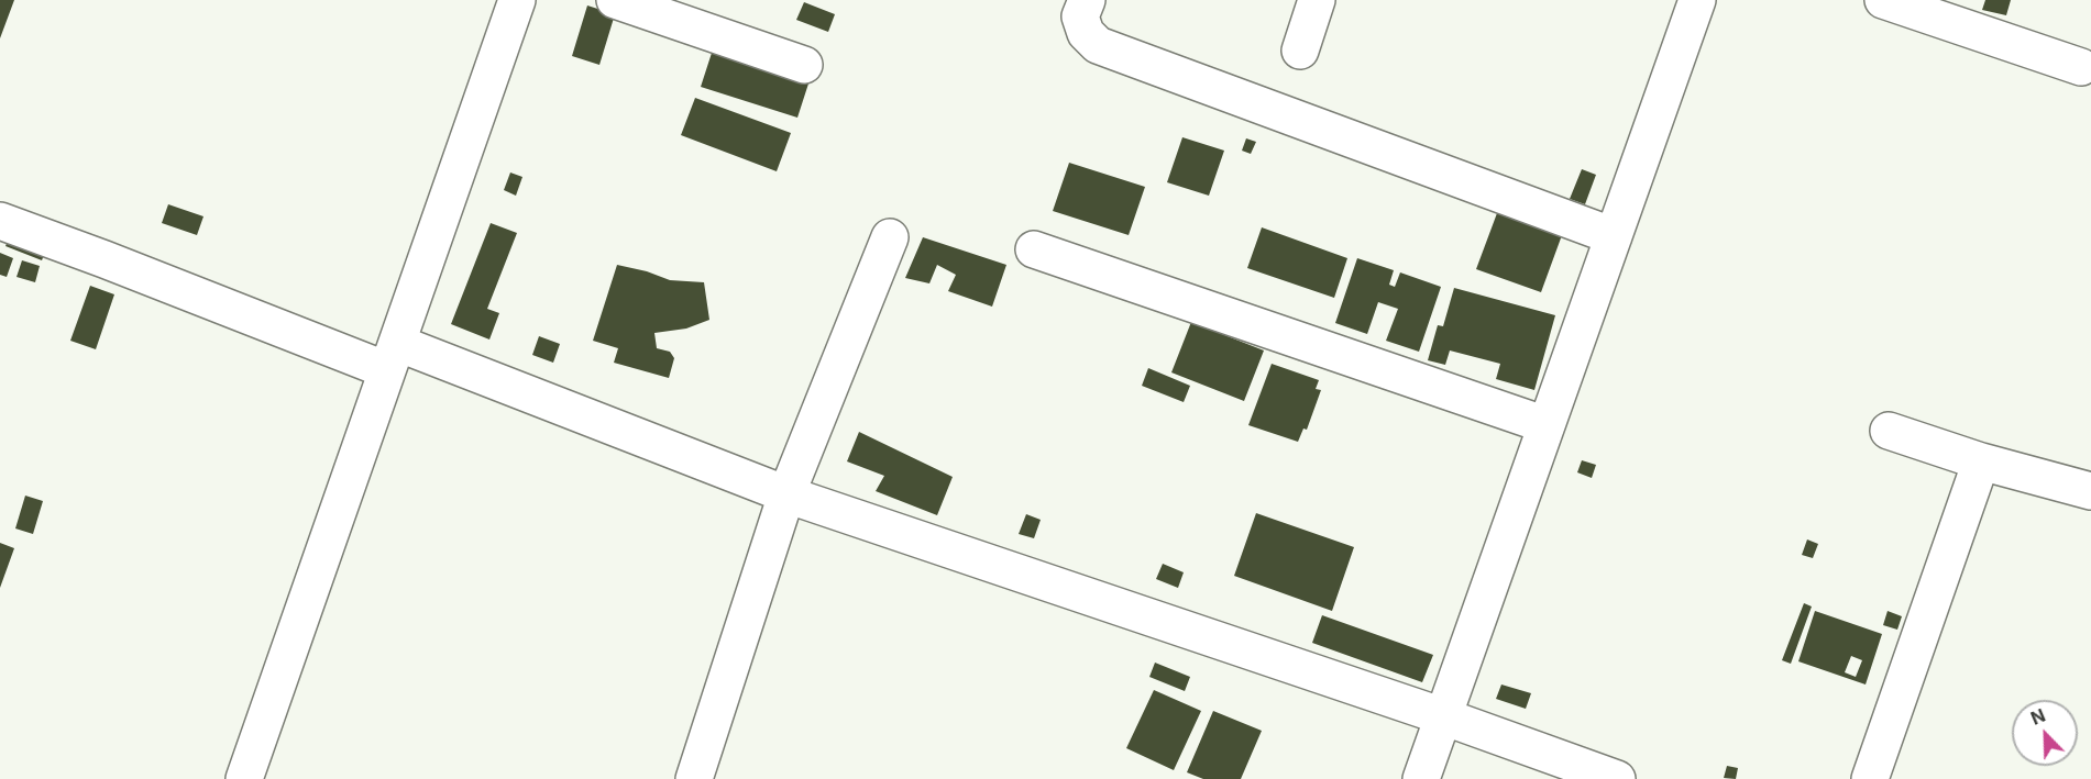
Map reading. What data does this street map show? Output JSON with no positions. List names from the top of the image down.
{
  "north": "top left"
}
